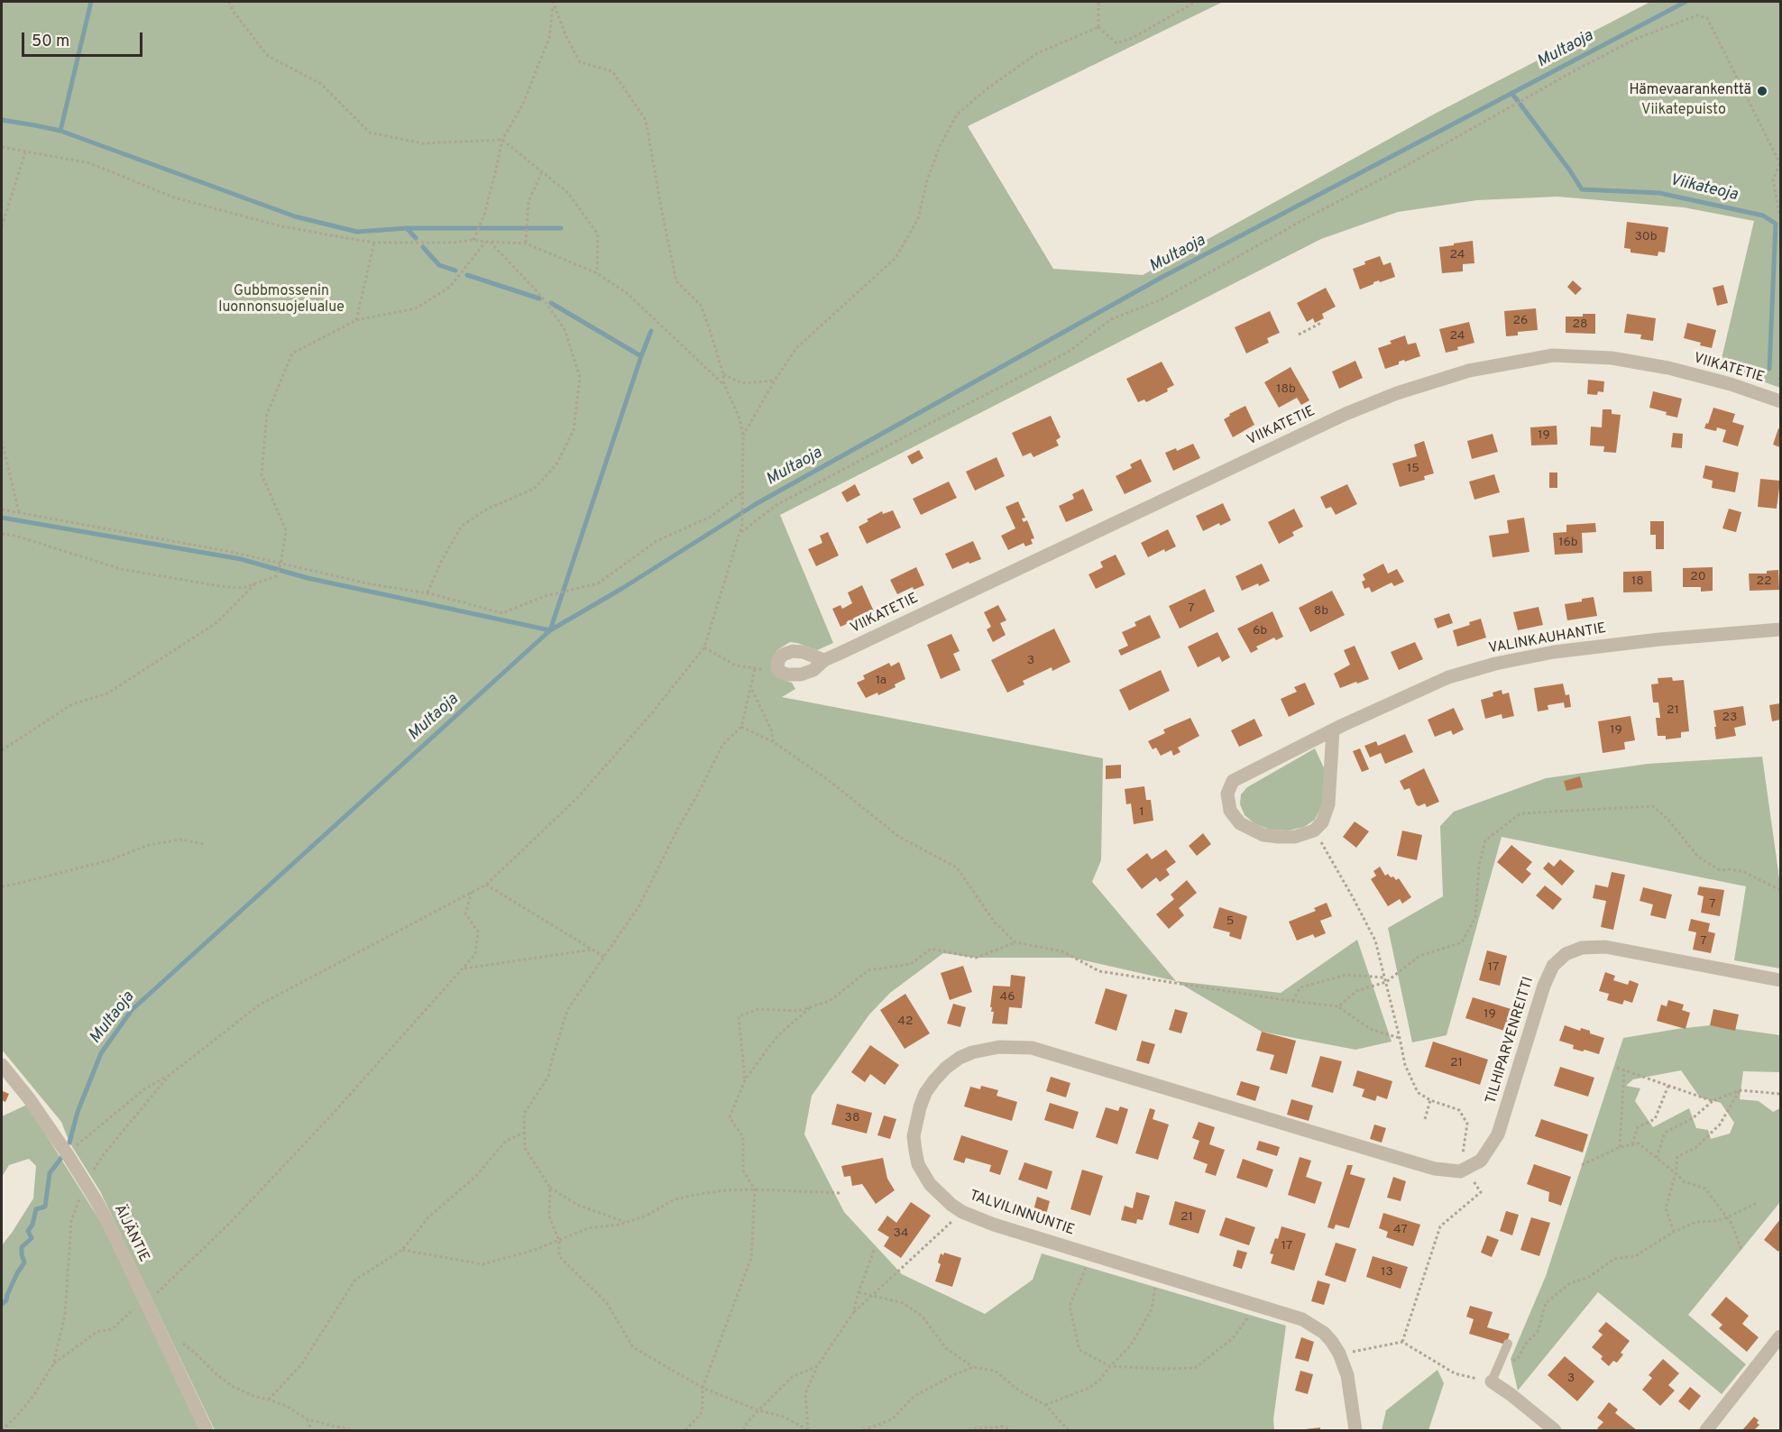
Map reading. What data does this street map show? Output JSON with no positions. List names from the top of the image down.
{
  "streets": {
    "street": [
      "VIIKATETIE",
      "VALINKAUHANTIE",
      "TILHIPARVENREITTI",
      "TALVILINNUNTIE",
      "ÄIJÄNTIE"
    ]
  },
  "crossings": [
    ["TILHIPARVENREITTI", "TALVILINNUNTIE"]
  ],
  "water": ["Multaoja", "Viikateoja"],
  "parks": ["Viikatepuisto", "Gubbmossenin luonnonsuojelualue"],
  "places": ["Hämevaarankenttä"],
  "house_numbers": [
    "30b",
    "24",
    "26",
    "28",
    "24",
    "18b",
    "19",
    "15",
    "16b",
    "20",
    "18",
    "22",
    "7",
    "8b",
    "6b",
    "3",
    "1a",
    "21",
    "23",
    "19",
    "1",
    "7",
    "5",
    "7",
    "17",
    "46",
    "19",
    "42",
    "21",
    "38",
    "21",
    "47",
    "34",
    "17",
    "13",
    "3"
  ],
  "scale_bar": "50 m"
}
